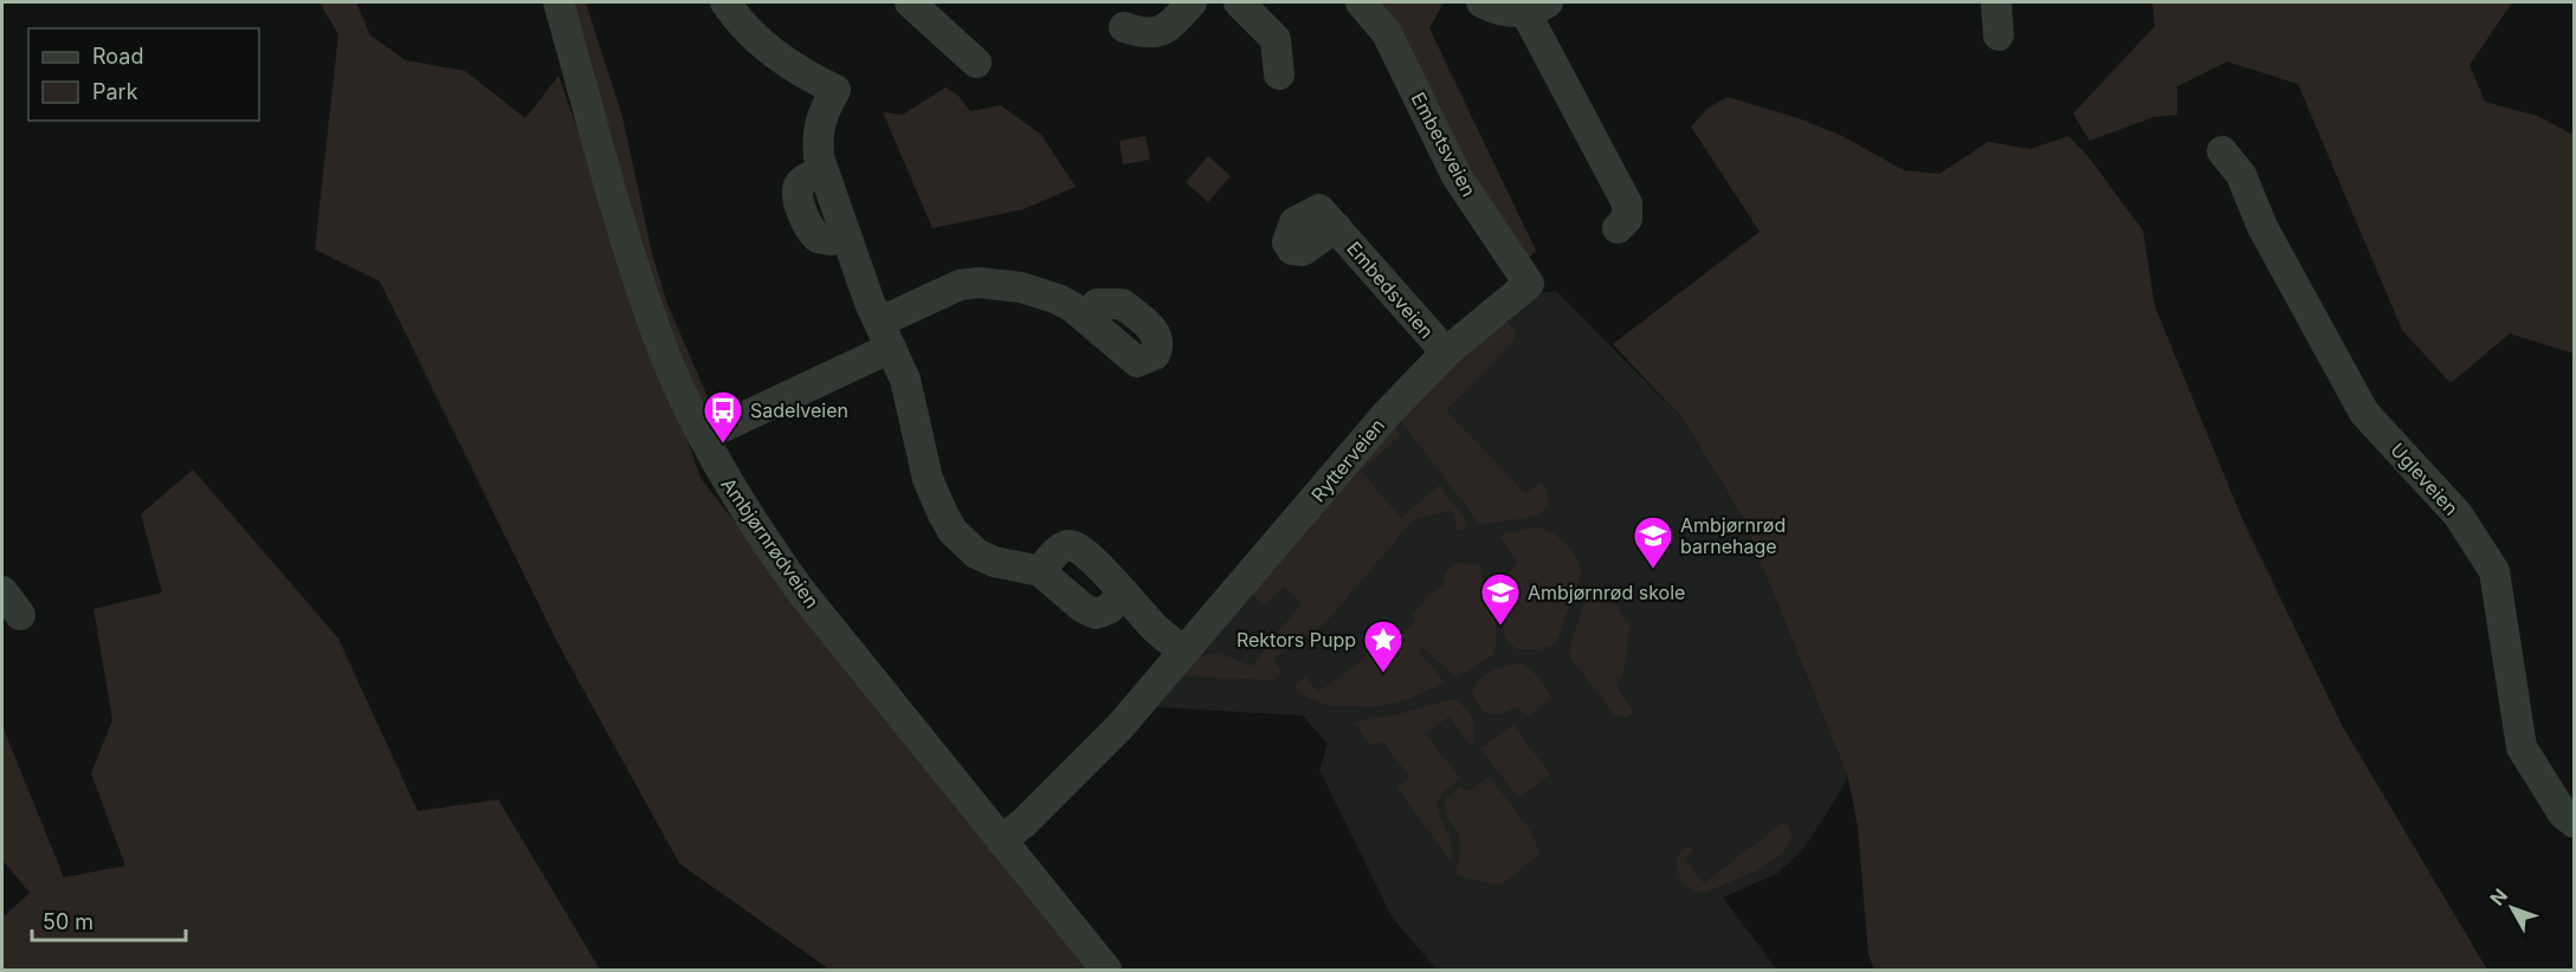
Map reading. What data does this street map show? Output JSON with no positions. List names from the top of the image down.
{
  "streets": {
    "street": [
      "Embetsveien",
      "Embedsveien",
      "Rytterveien",
      "Ugleveien",
      "Ambjørnrødveien"
    ]
  },
  "crossings": [
    ["Embetsveien", "Rytterveien"],
    ["Embedsveien", "Rytterveien"],
    ["Rytterveien", "Ambjørnrødveien"]
  ],
  "places": {
    "bus stop": ["Sadelveien"],
    "school or university": ["Ambjørnrød barnehage", "Ambjørnrød skole"],
    "place": ["Rektors Pupp"]
  },
  "legend": ["Road", "Park"],
  "scale_bar": "50 m",
  "north": "top left"
}
